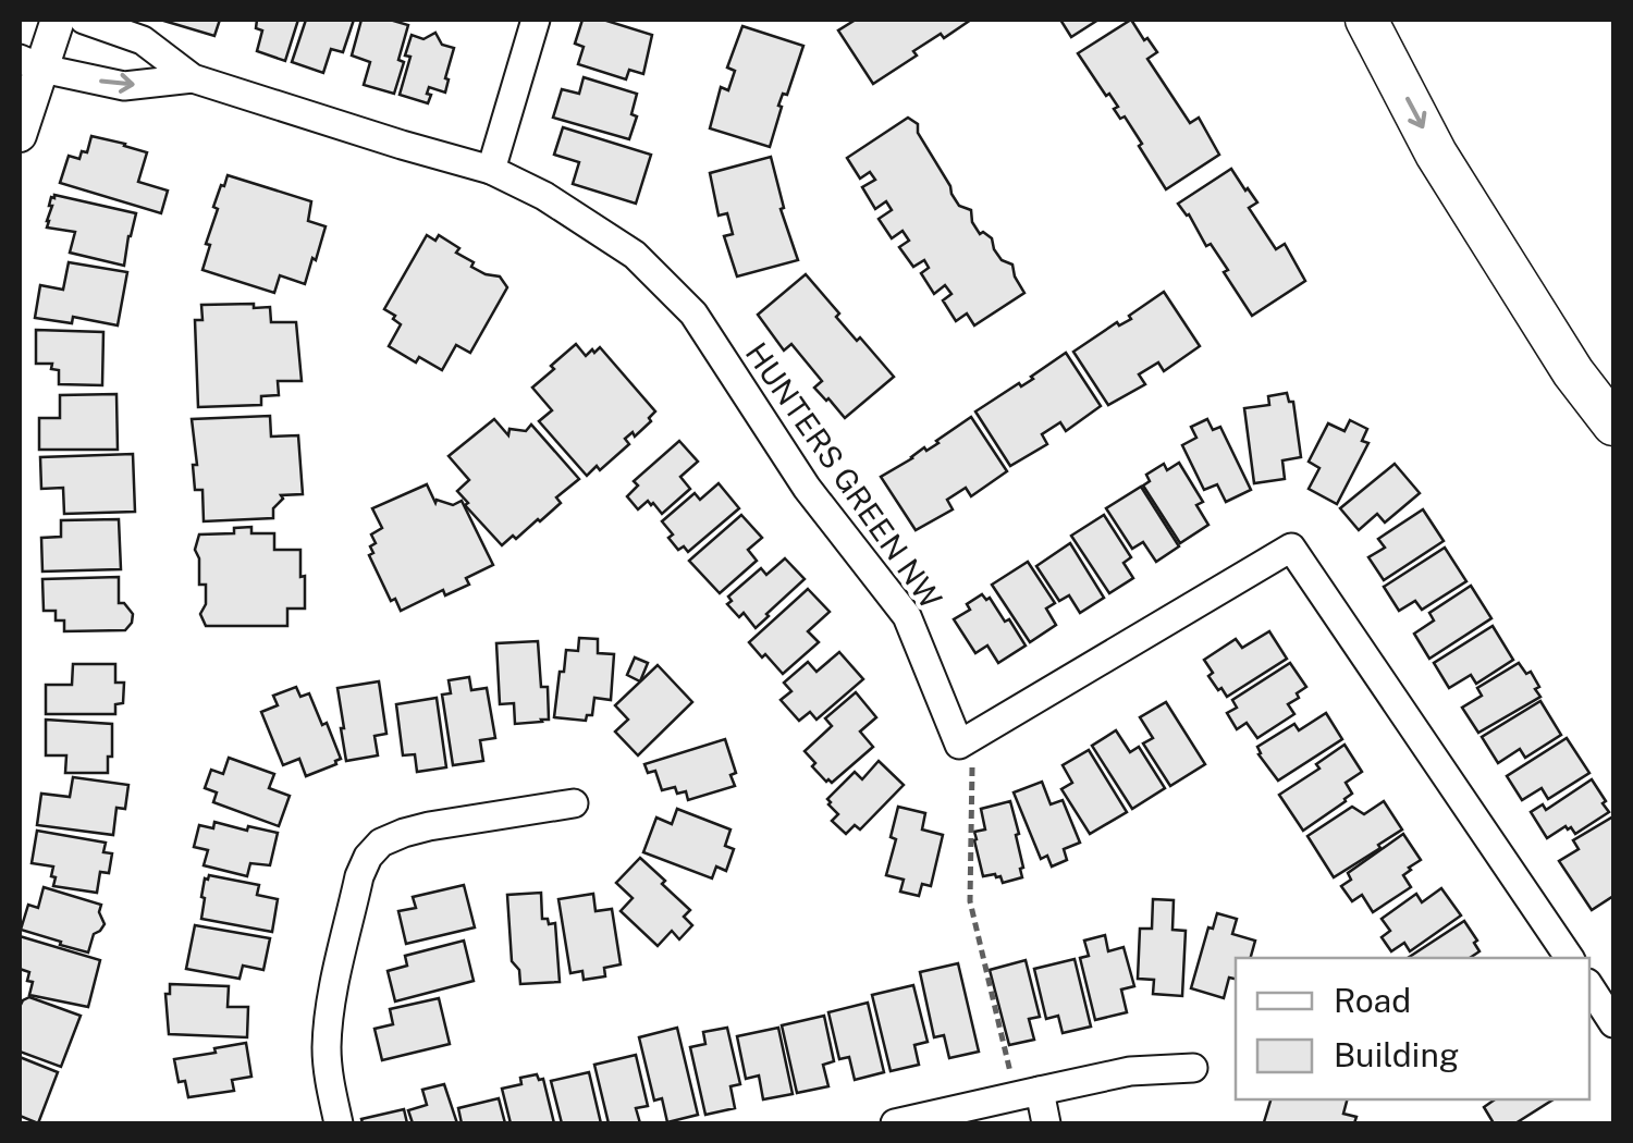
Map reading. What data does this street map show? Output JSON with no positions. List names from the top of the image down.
{
  "streets": {
    "street": ["HUNTERS GREEN NW"]
  },
  "legend": ["Road", "Building"]
}
